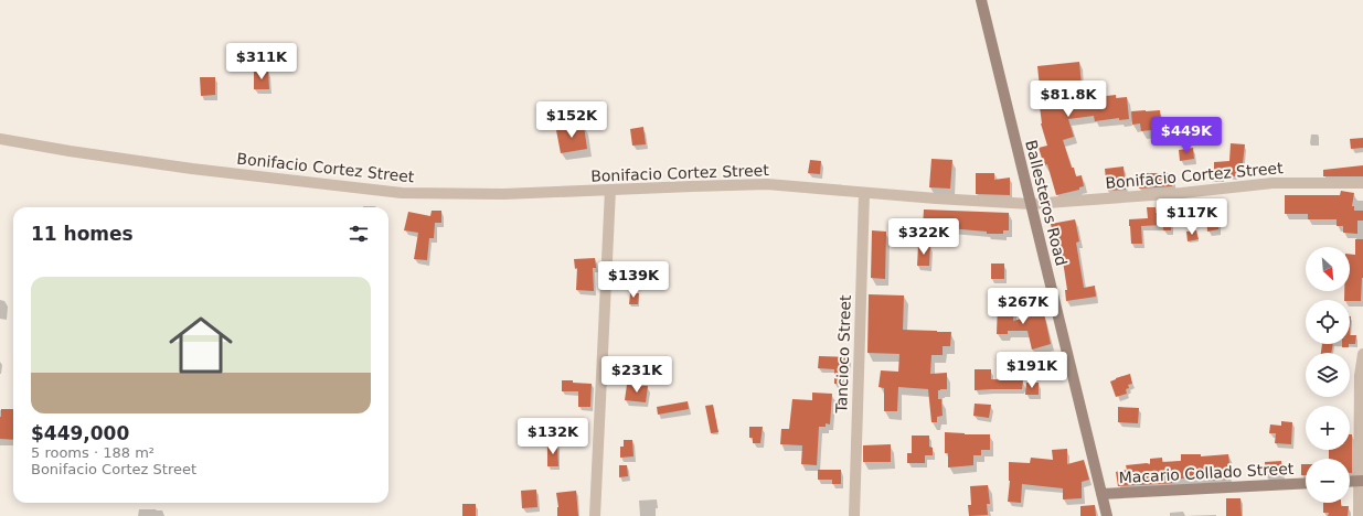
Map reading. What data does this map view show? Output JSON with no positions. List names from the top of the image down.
{
  "streets": {
    "main road": ["Ballesteros Road", "Macario Collado Street"],
    "street": ["Bonifacio Cortez Street", "Tancioco Street"]
  },
  "crossings": [
    ["Bonifacio Cortez Street", "Ballesteros Road"],
    ["Bonifacio Cortez Street", "Tancioco Street"],
    ["Ballesteros Road", "Macario Collado Street"]
  ],
  "north": "bottom right",
  "page": {
    "price": [
      "$311K",
      "$81.8K",
      "$152K",
      "$449K",
      "$117K",
      "$322K",
      "$139K",
      "$267K",
      "$191K",
      "$231K",
      "$132K"
    ],
    "heading": "11 homes",
    "map_buttons": ["+", "−"],
    "list": [
      {
        "name": "$449,000",
        "note": "5 rooms · 188 m² · Bonifacio Cortez Street"
      }
    ]
  }
}
